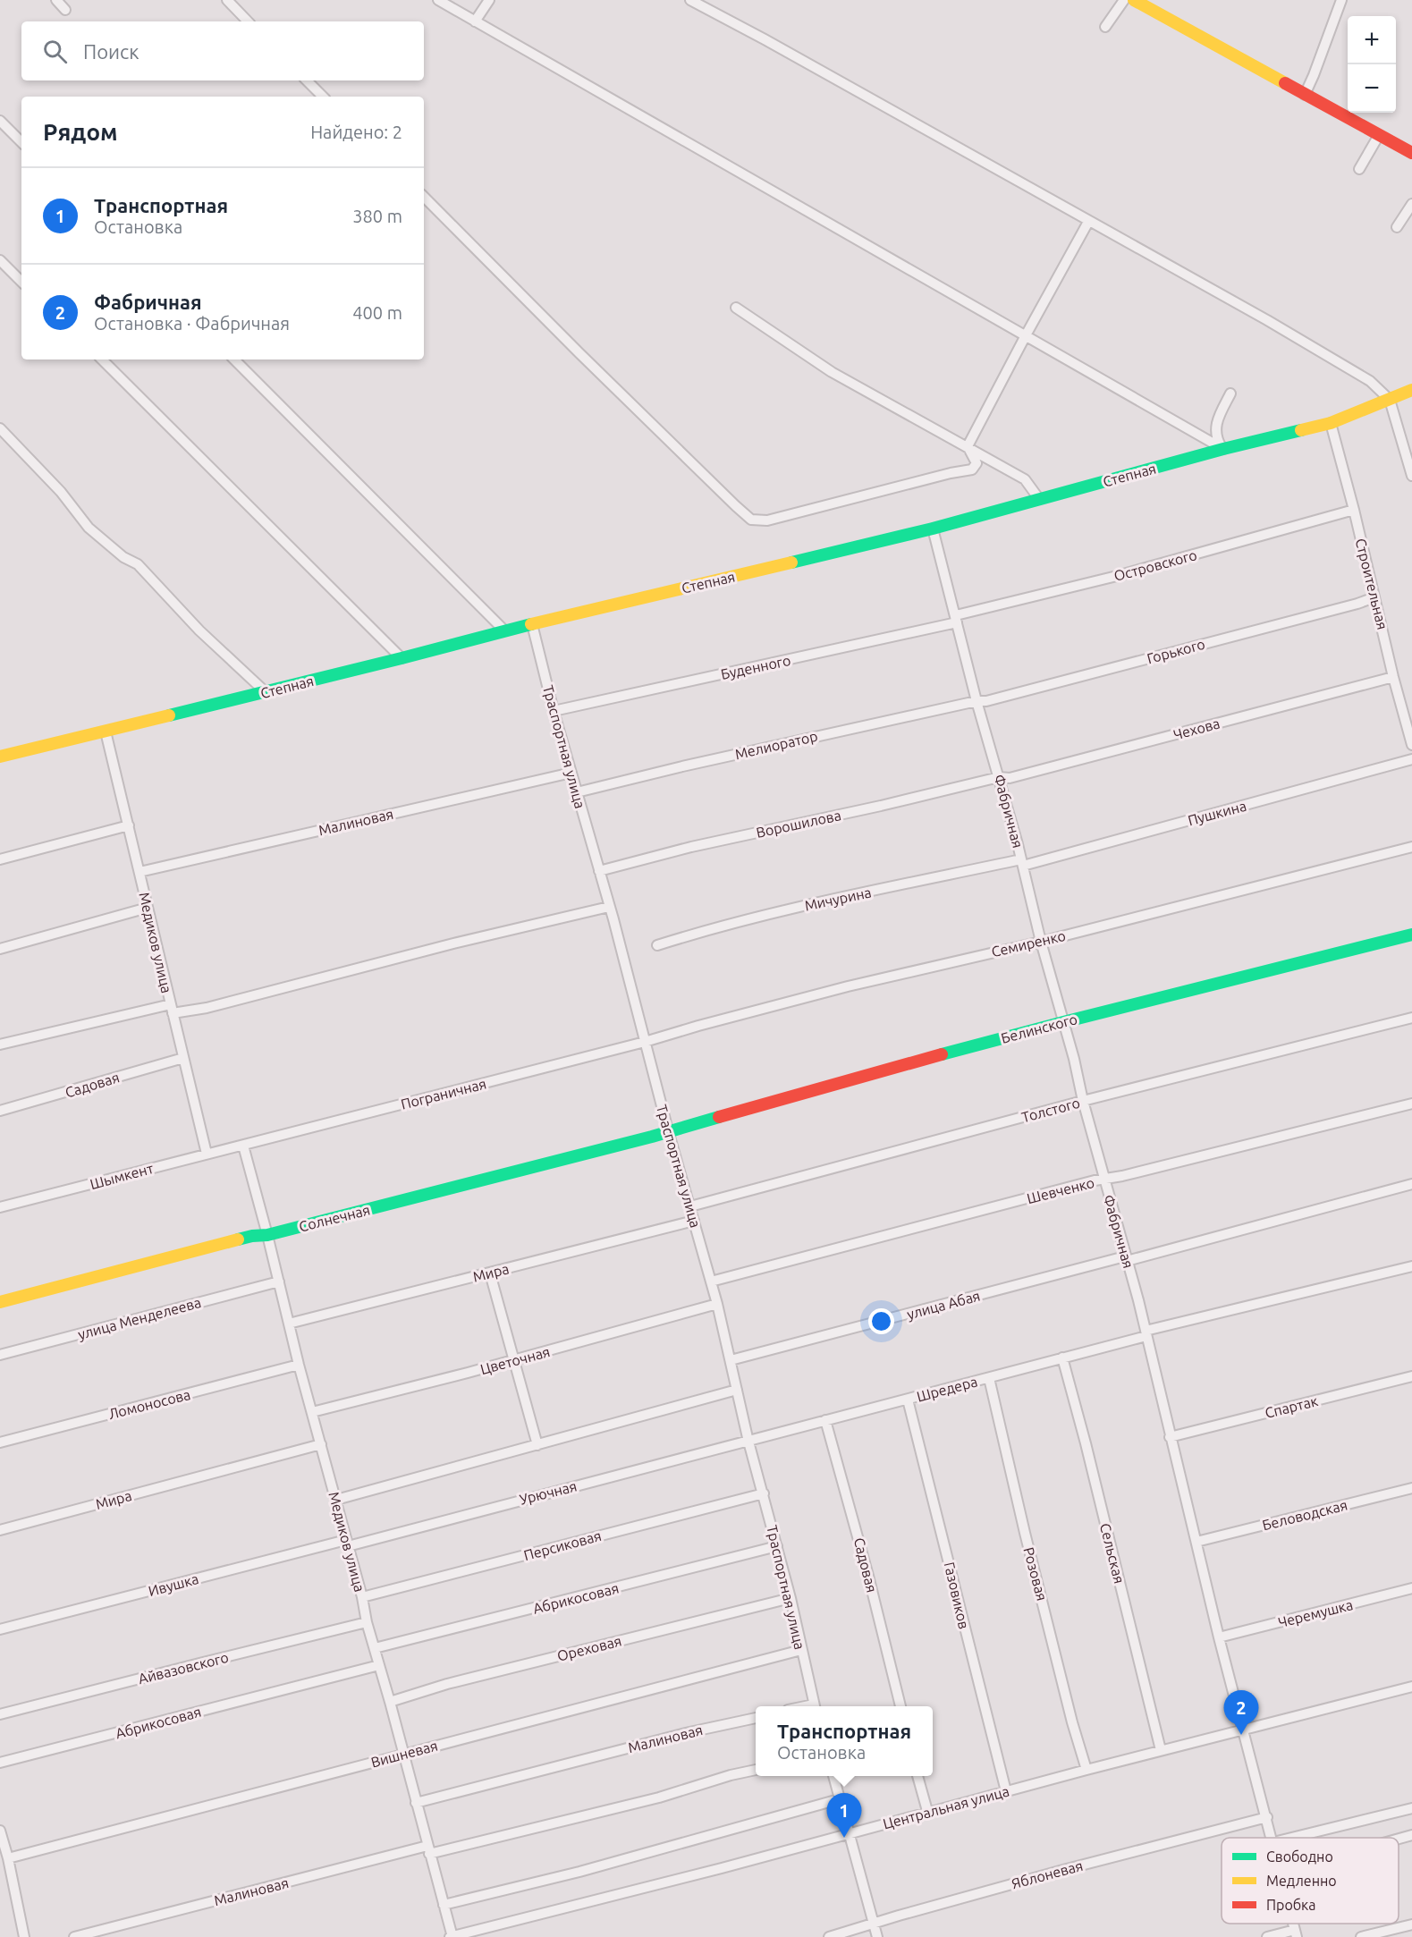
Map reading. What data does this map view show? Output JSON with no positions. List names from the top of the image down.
{
  "streets": {
    "street": [
      "Степная",
      "Островского",
      "Строительная",
      "Горького",
      "Буденного",
      "Чехова",
      "Мелиоратор",
      "Траспортная улица",
      "Фабричная",
      "Пушкина",
      "Малиновая",
      "Ворошилова",
      "Мичурина",
      "Медиков улица",
      "Семиренко",
      "Белинского",
      "Садовая",
      "Пограничная",
      "Толстого",
      "Шымкент",
      "Шевченко",
      "Солнечная",
      "Мира",
      "улица Абая",
      "улица Менделеева",
      "Цветочная",
      "Шредера",
      "Ломоносова",
      "Спартак",
      "Урючная",
      "Беловодская",
      "Персиковая",
      "Сельская",
      "Розовая",
      "Ивушка",
      "Газовиков",
      "Абрикосовая",
      "Черемушка",
      "Ореховая",
      "Айвазовского",
      "Вишневая",
      "Центральная улица",
      "Яблоневая"
    ]
  },
  "crossings": [
    ["Степная", "Строительная"],
    ["Степная", "Траспортная улица"],
    ["Степная", "Фабричная"],
    ["Степная", "Медиков улица"],
    ["Островского", "Строительная"],
    ["Островского", "Буденного"],
    ["Островского", "Фабричная"],
    ["Строительная", "Горького"],
    ["Строительная", "Чехова"],
    ["Горького", "Мелиоратор"],
    ["Горького", "Фабричная"],
    ["Буденного", "Траспортная улица"],
    ["Буденного", "Фабричная"],
    ["Чехова", "Фабричная"],
    ["Чехова", "Ворошилова"],
    ["Мелиоратор", "Траспортная улица"],
    ["Мелиоратор", "Фабричная"],
    ["Траспортная улица", "Малиновая"],
    ["Траспортная улица", "Ворошилова"],
    ["Траспортная улица", "Семиренко"],
    ["Траспортная улица", "Белинского"],
    ["Траспортная улица", "Пограничная"],
    ["Траспортная улица", "Толстого"],
    ["Траспортная улица", "Шевченко"],
    ["Траспортная улица", "Солнечная"],
    ["Траспортная улица", "Мира"],
    ["Траспортная улица", "улица Абая"],
    ["Траспортная улица", "Цветочная"],
    ["Траспортная улица", "Шредера"],
    ["Траспортная улица", "Урючная"],
    ["Траспортная улица", "Персиковая"],
    ["Траспортная улица", "Абрикосовая"],
    ["Траспортная улица", "Ореховая"],
    ["Траспортная улица", "Вишневая"],
    ["Фабричная", "Пушкина"],
    ["Фабричная", "Ворошилова"],
    ["Фабричная", "Мичурина"],
    ["Фабричная", "Семиренко"],
    ["Фабричная", "Белинского"],
    ["Фабричная", "Толстого"],
    ["Фабричная", "Шевченко"],
    ["Фабричная", "улица Абая"],
    ["Фабричная", "Шредера"],
    ["Фабричная", "Спартак"],
    ["Фабричная", "Беловодская"],
    ["Фабричная", "Черемушка"],
    ["Фабричная", "Центральная улица"],
    ["Фабричная", "Яблоневая"],
    ["Пушкина", "Мичурина"],
    ["Малиновая", "Медиков улица"],
    ["Медиков улица", "Садовая"],
    ["Медиков улица", "Пограничная"],
    ["Медиков улица", "Шымкент"],
    ["Медиков улица", "Солнечная"],
    ["Медиков улица", "Мира"],
    ["Медиков улица", "улица Менделеева"],
    ["Медиков улица", "Цветочная"],
    ["Медиков улица", "Ломоносова"],
    ["Медиков улица", "Урючная"],
    ["Медиков улица", "Персиковая"],
    ["Медиков улица", "Ивушка"],
    ["Медиков улица", "Абрикосовая"],
    ["Медиков улица", "Ореховая"],
    ["Медиков улица", "Айвазовского"],
    ["Медиков улица", "Вишневая"],
    ["Медиков улица", "Центральная улица"],
    ["Семиренко", "Пограничная"],
    ["Белинского", "Солнечная"],
    ["Садовая", "Шредера"],
    ["Пограничная", "Шымкент"],
    ["Шредера", "Урючная"],
    ["Шредера", "Сельская"],
    ["Шредера", "Розовая"],
    ["Шредера", "Газовиков"],
    ["Урючная", "Ивушка"],
    ["Сельская", "Центральная улица"],
    ["Розовая", "Центральная улица"],
    ["Газовиков", "Центральная улица"]
  ],
  "legend": ["Свободно", "Медленно", "Пробка"],
  "page": {
    "map_buttons": ["+", "−"],
    "search": "Поиск",
    "heading": ["Рядом", "Найдено: 2"],
    "list": [
      {
        "mark": "1",
        "name": "Транспортная",
        "note": "Остановка",
        "value": "380 m"
      },
      {
        "mark": "2",
        "name": "Фабричная",
        "note": "Остановка · Фабричная",
        "value": "400 m"
      }
    ],
    "pins": ["2", "1"],
    "popup": ["Транспортная", "Остановка"]
  }
}
